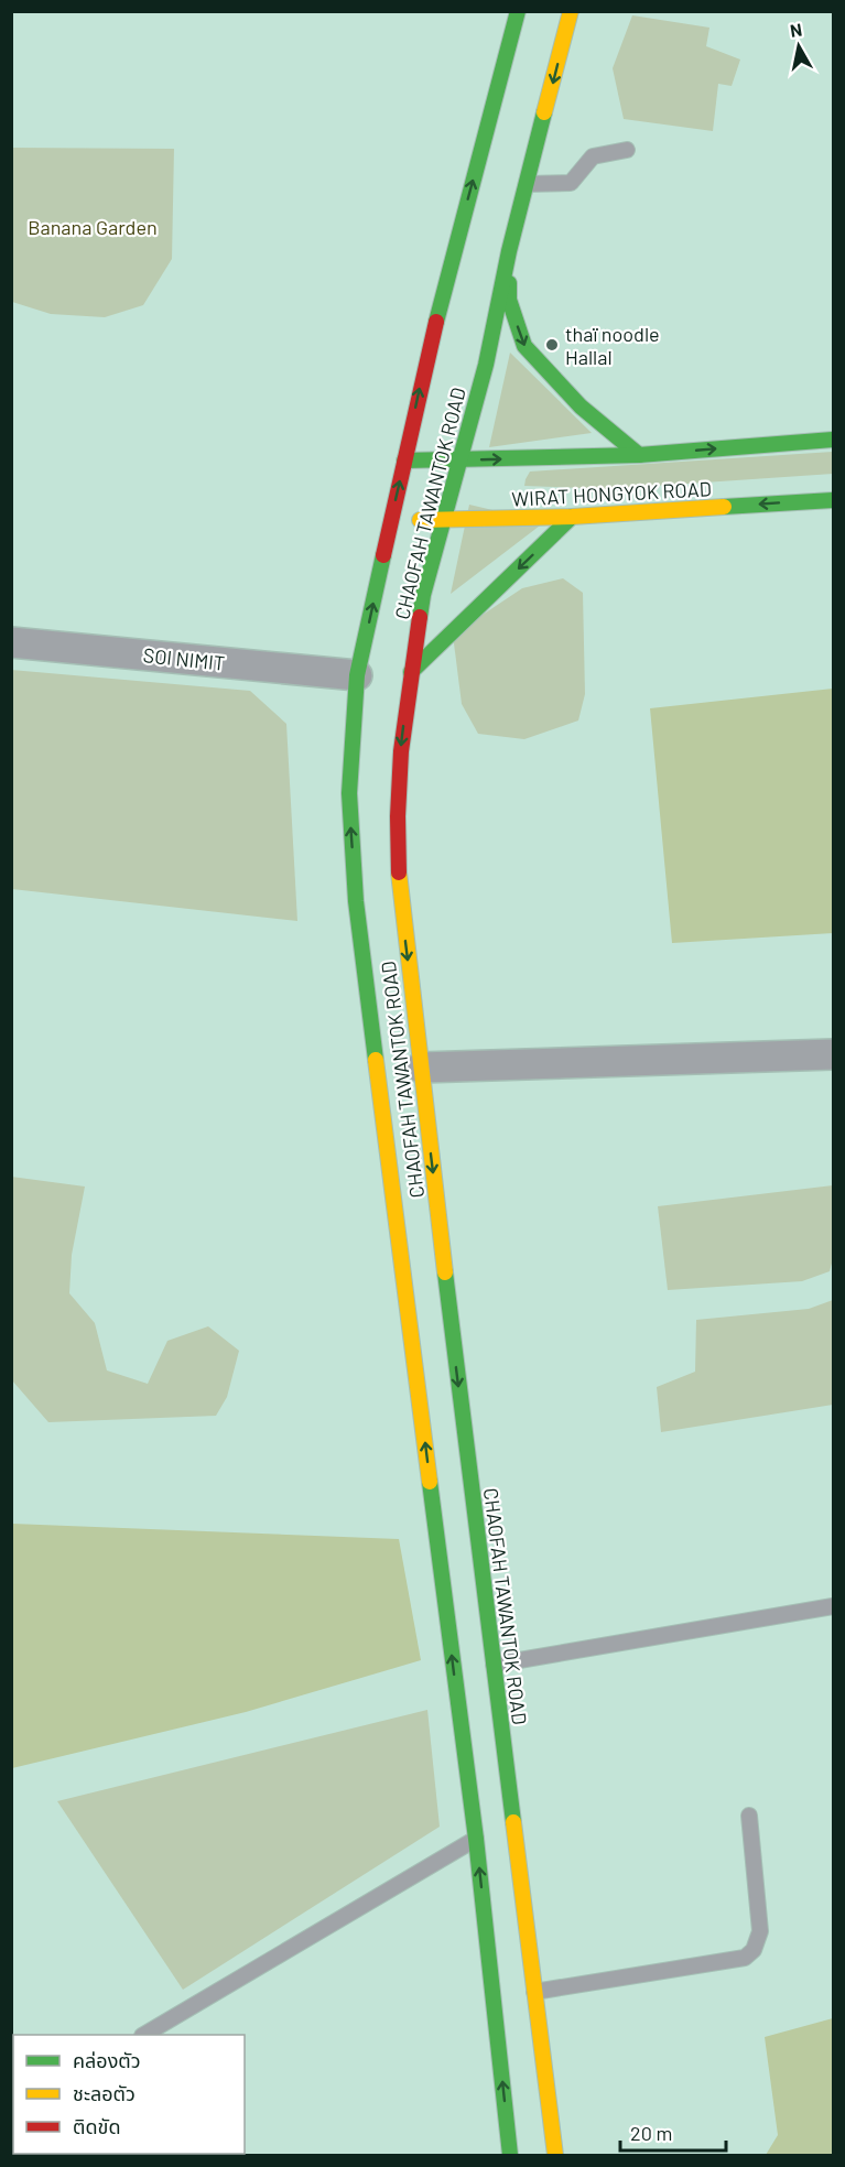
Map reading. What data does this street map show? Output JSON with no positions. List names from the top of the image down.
{
  "streets": {
    "main road": ["WIRAT HONGYOK ROAD", "CHAOFAH TAWANTOK ROAD"],
    "street": ["SOI NIMIT"]
  },
  "crossings": [
    ["WIRAT HONGYOK ROAD", "CHAOFAH TAWANTOK ROAD"],
    ["CHAOFAH TAWANTOK ROAD", "SOI NIMIT"]
  ],
  "parks": ["Banana Garden"],
  "places": ["thaï noodle Hallal"],
  "legend": ["คล่องตัว", "ชะลอตัว", "ติดขัด"],
  "scale_bar": "20 m",
  "north": "top"
}
